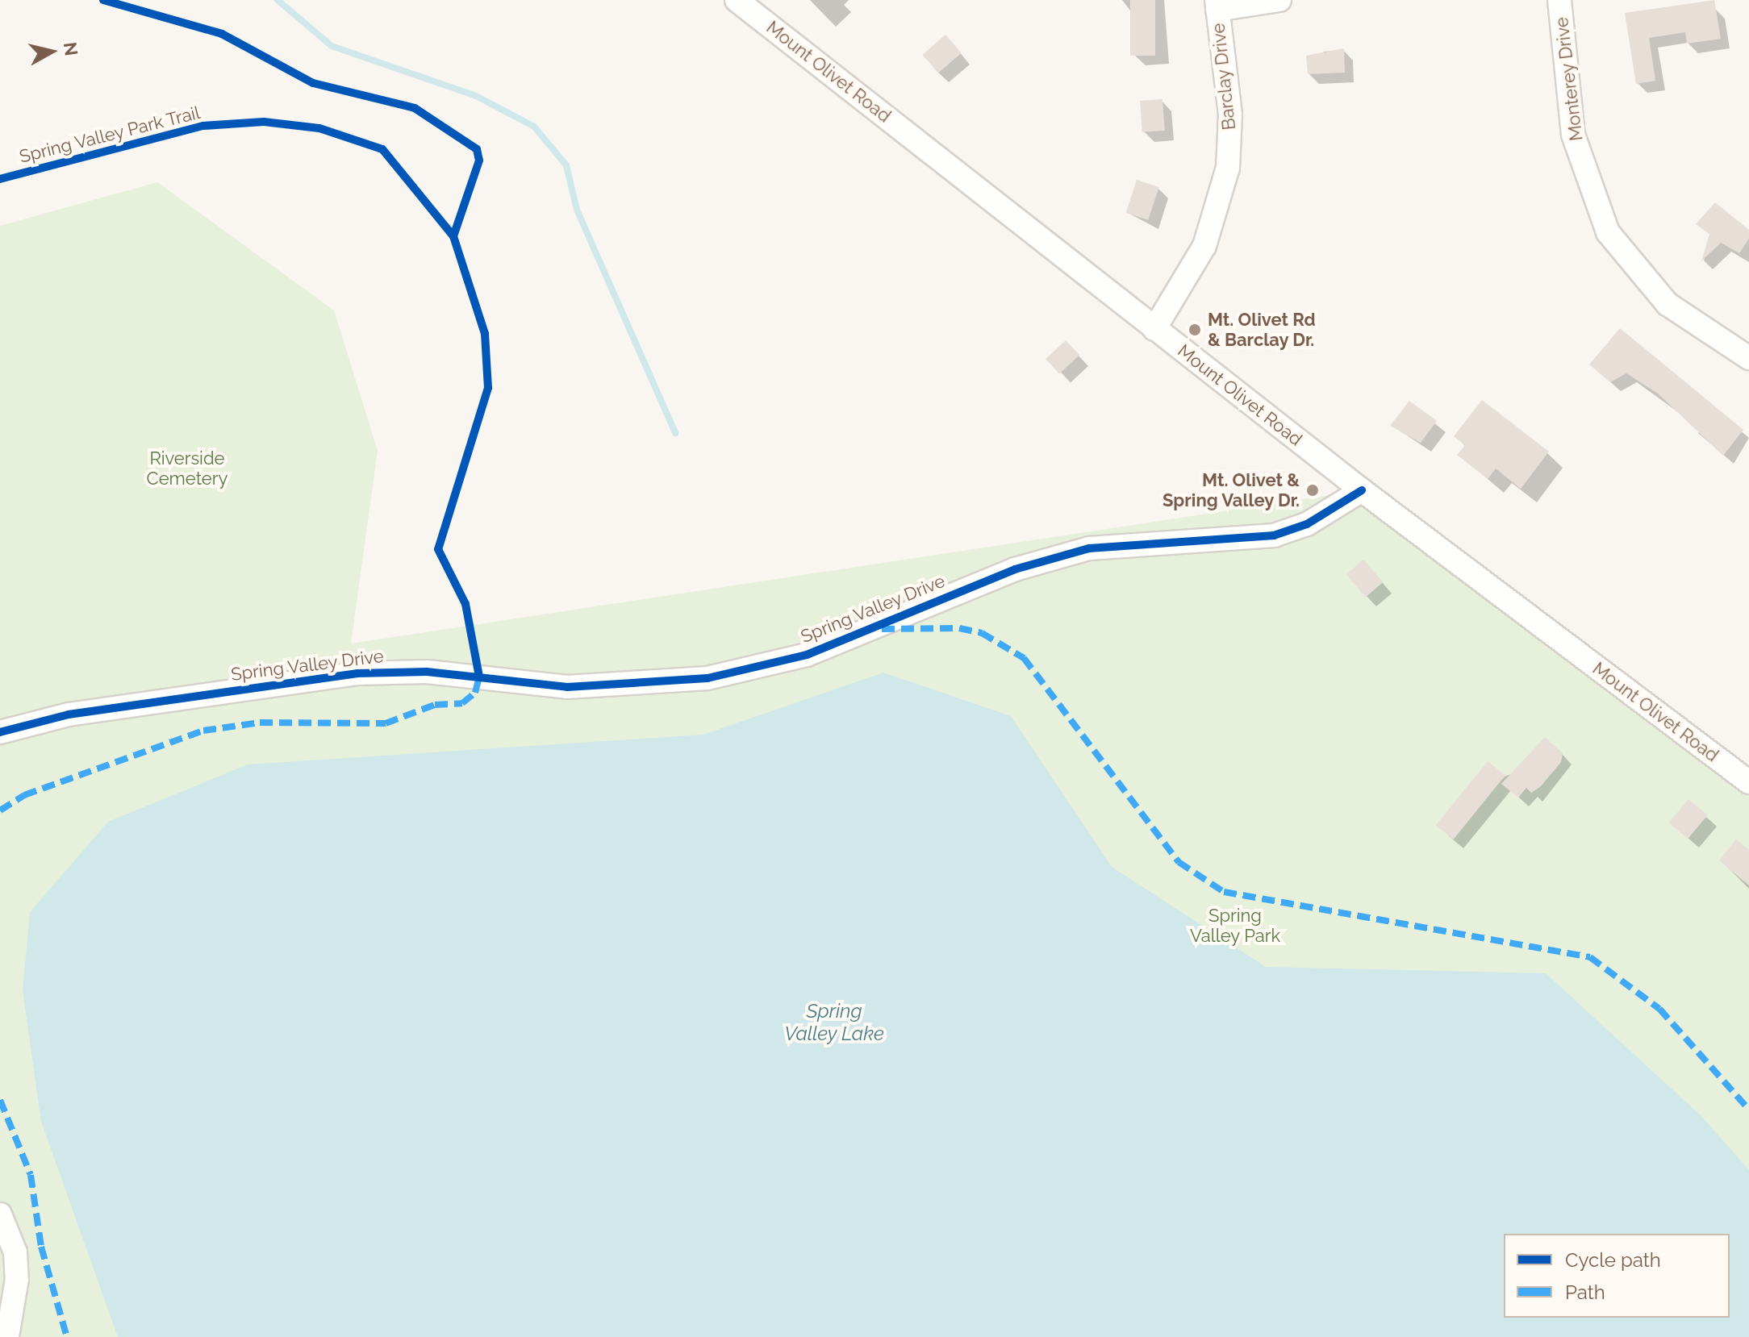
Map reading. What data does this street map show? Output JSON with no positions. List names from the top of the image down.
{
  "streets": {
    "street": [
      "Mount Olivet Road",
      "Barclay Drive",
      "Monterey Drive",
      "Spring Valley Drive"
    ],
    "cycle path": ["Spring Valley Park Trail"]
  },
  "crossings": [
    ["Mount Olivet Road", "Barclay Drive"],
    ["Mount Olivet Road", "Spring Valley Drive"]
  ],
  "water": ["Spring Valley Lake"],
  "parks": ["Riverside Cemetery", "Spring Valley Park"],
  "places": ["Mt. Olivet Rd & Barclay Dr.", "Mt. Olivet & Spring Valley Dr."],
  "legend": ["Cycle path", "Path"],
  "north": "right"
}
